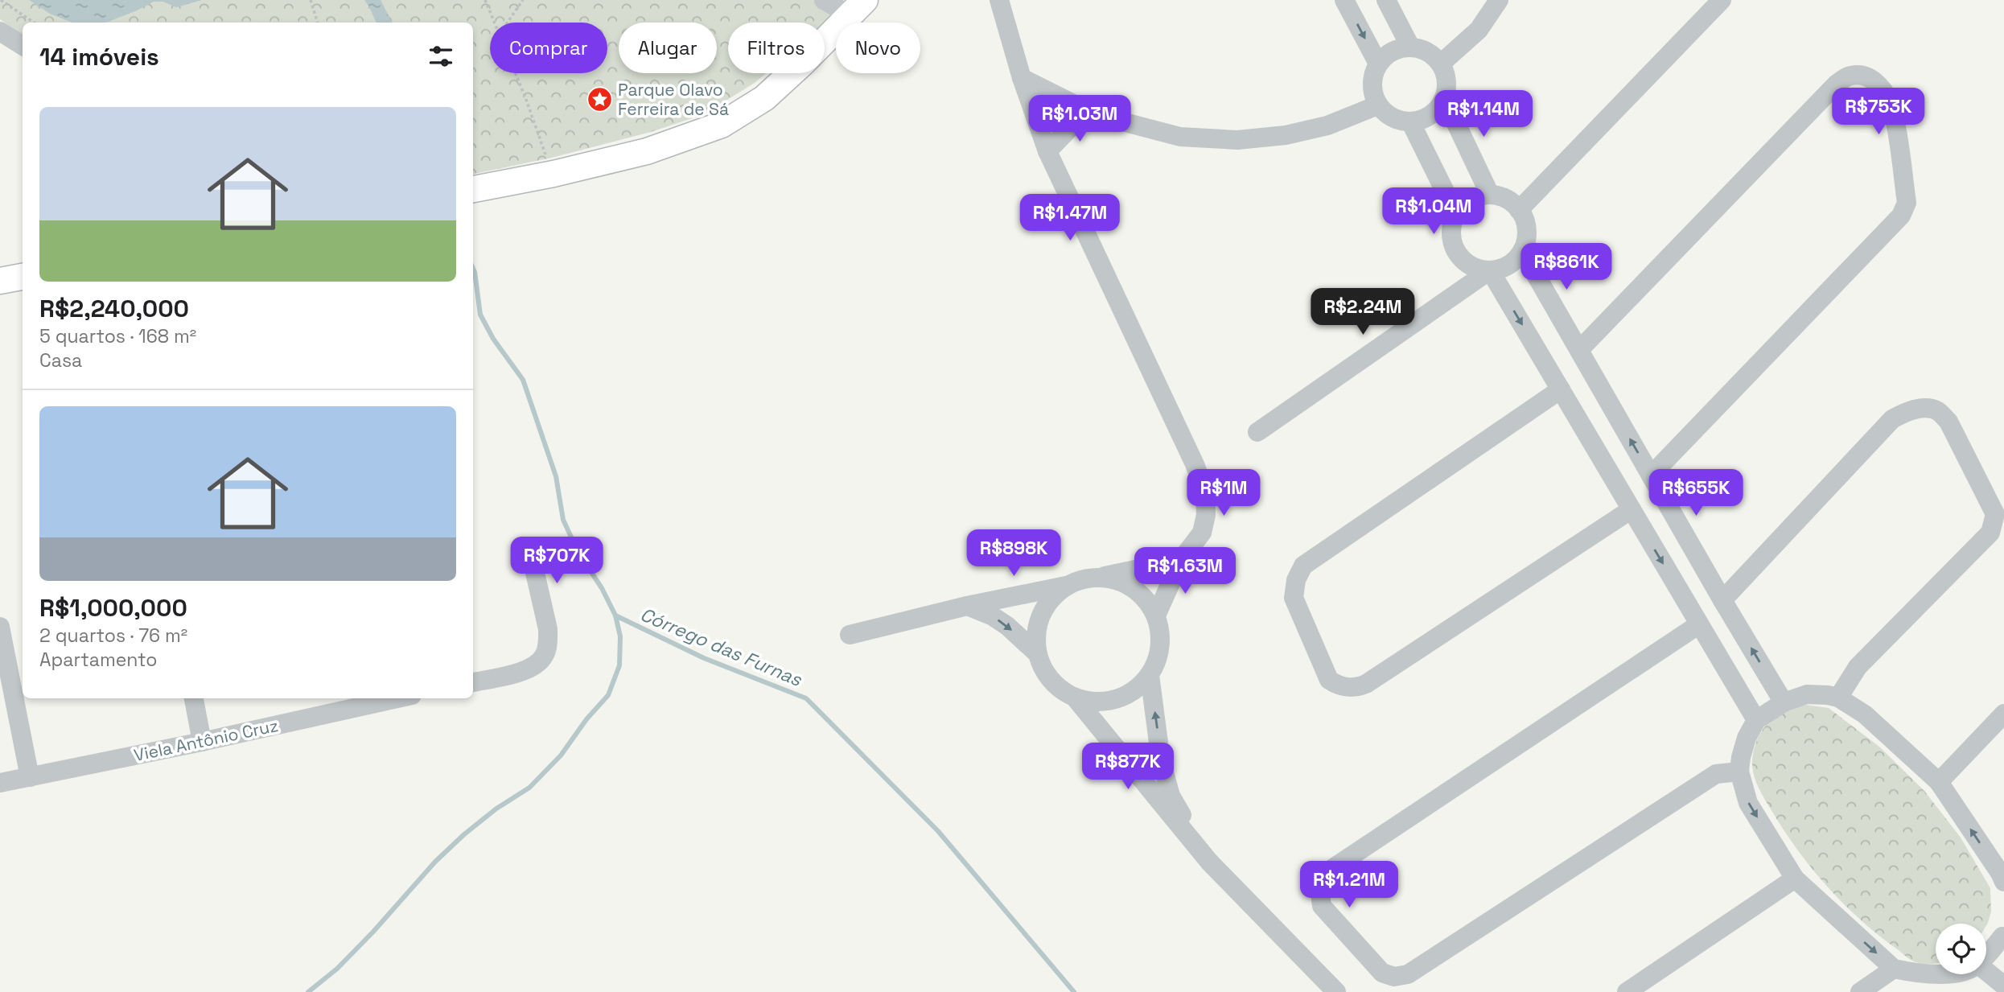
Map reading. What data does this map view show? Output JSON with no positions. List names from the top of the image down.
{
  "streets": {
    "street": ["Viela Antônio Cruz"]
  },
  "water": ["Córrego das Furnas"],
  "places": {
    "place": ["Parque Olavo Ferreira de Sá"]
  },
  "page": {
    "chip": [
      "Comprar",
      "Alugar",
      "Filtros",
      "Novo"
    ],
    "heading": "14 imóveis",
    "price": [
      "R$753K",
      "R$1.14M",
      "R$1.03M",
      "R$1.04M",
      "R$1.47M",
      "R$861K",
      "R$2.24M",
      "R$1M",
      "R$655K",
      "R$898K",
      "R$707K",
      "R$1.63M",
      "R$877K",
      "R$1.21M"
    ],
    "list": [
      {
        "name": "R$2,240,000",
        "note": "5 quartos · 168 m² · Casa"
      },
      {
        "name": "R$1,000,000",
        "note": "2 quartos · 76 m² · Apartamento"
      }
    ]
  }
}
